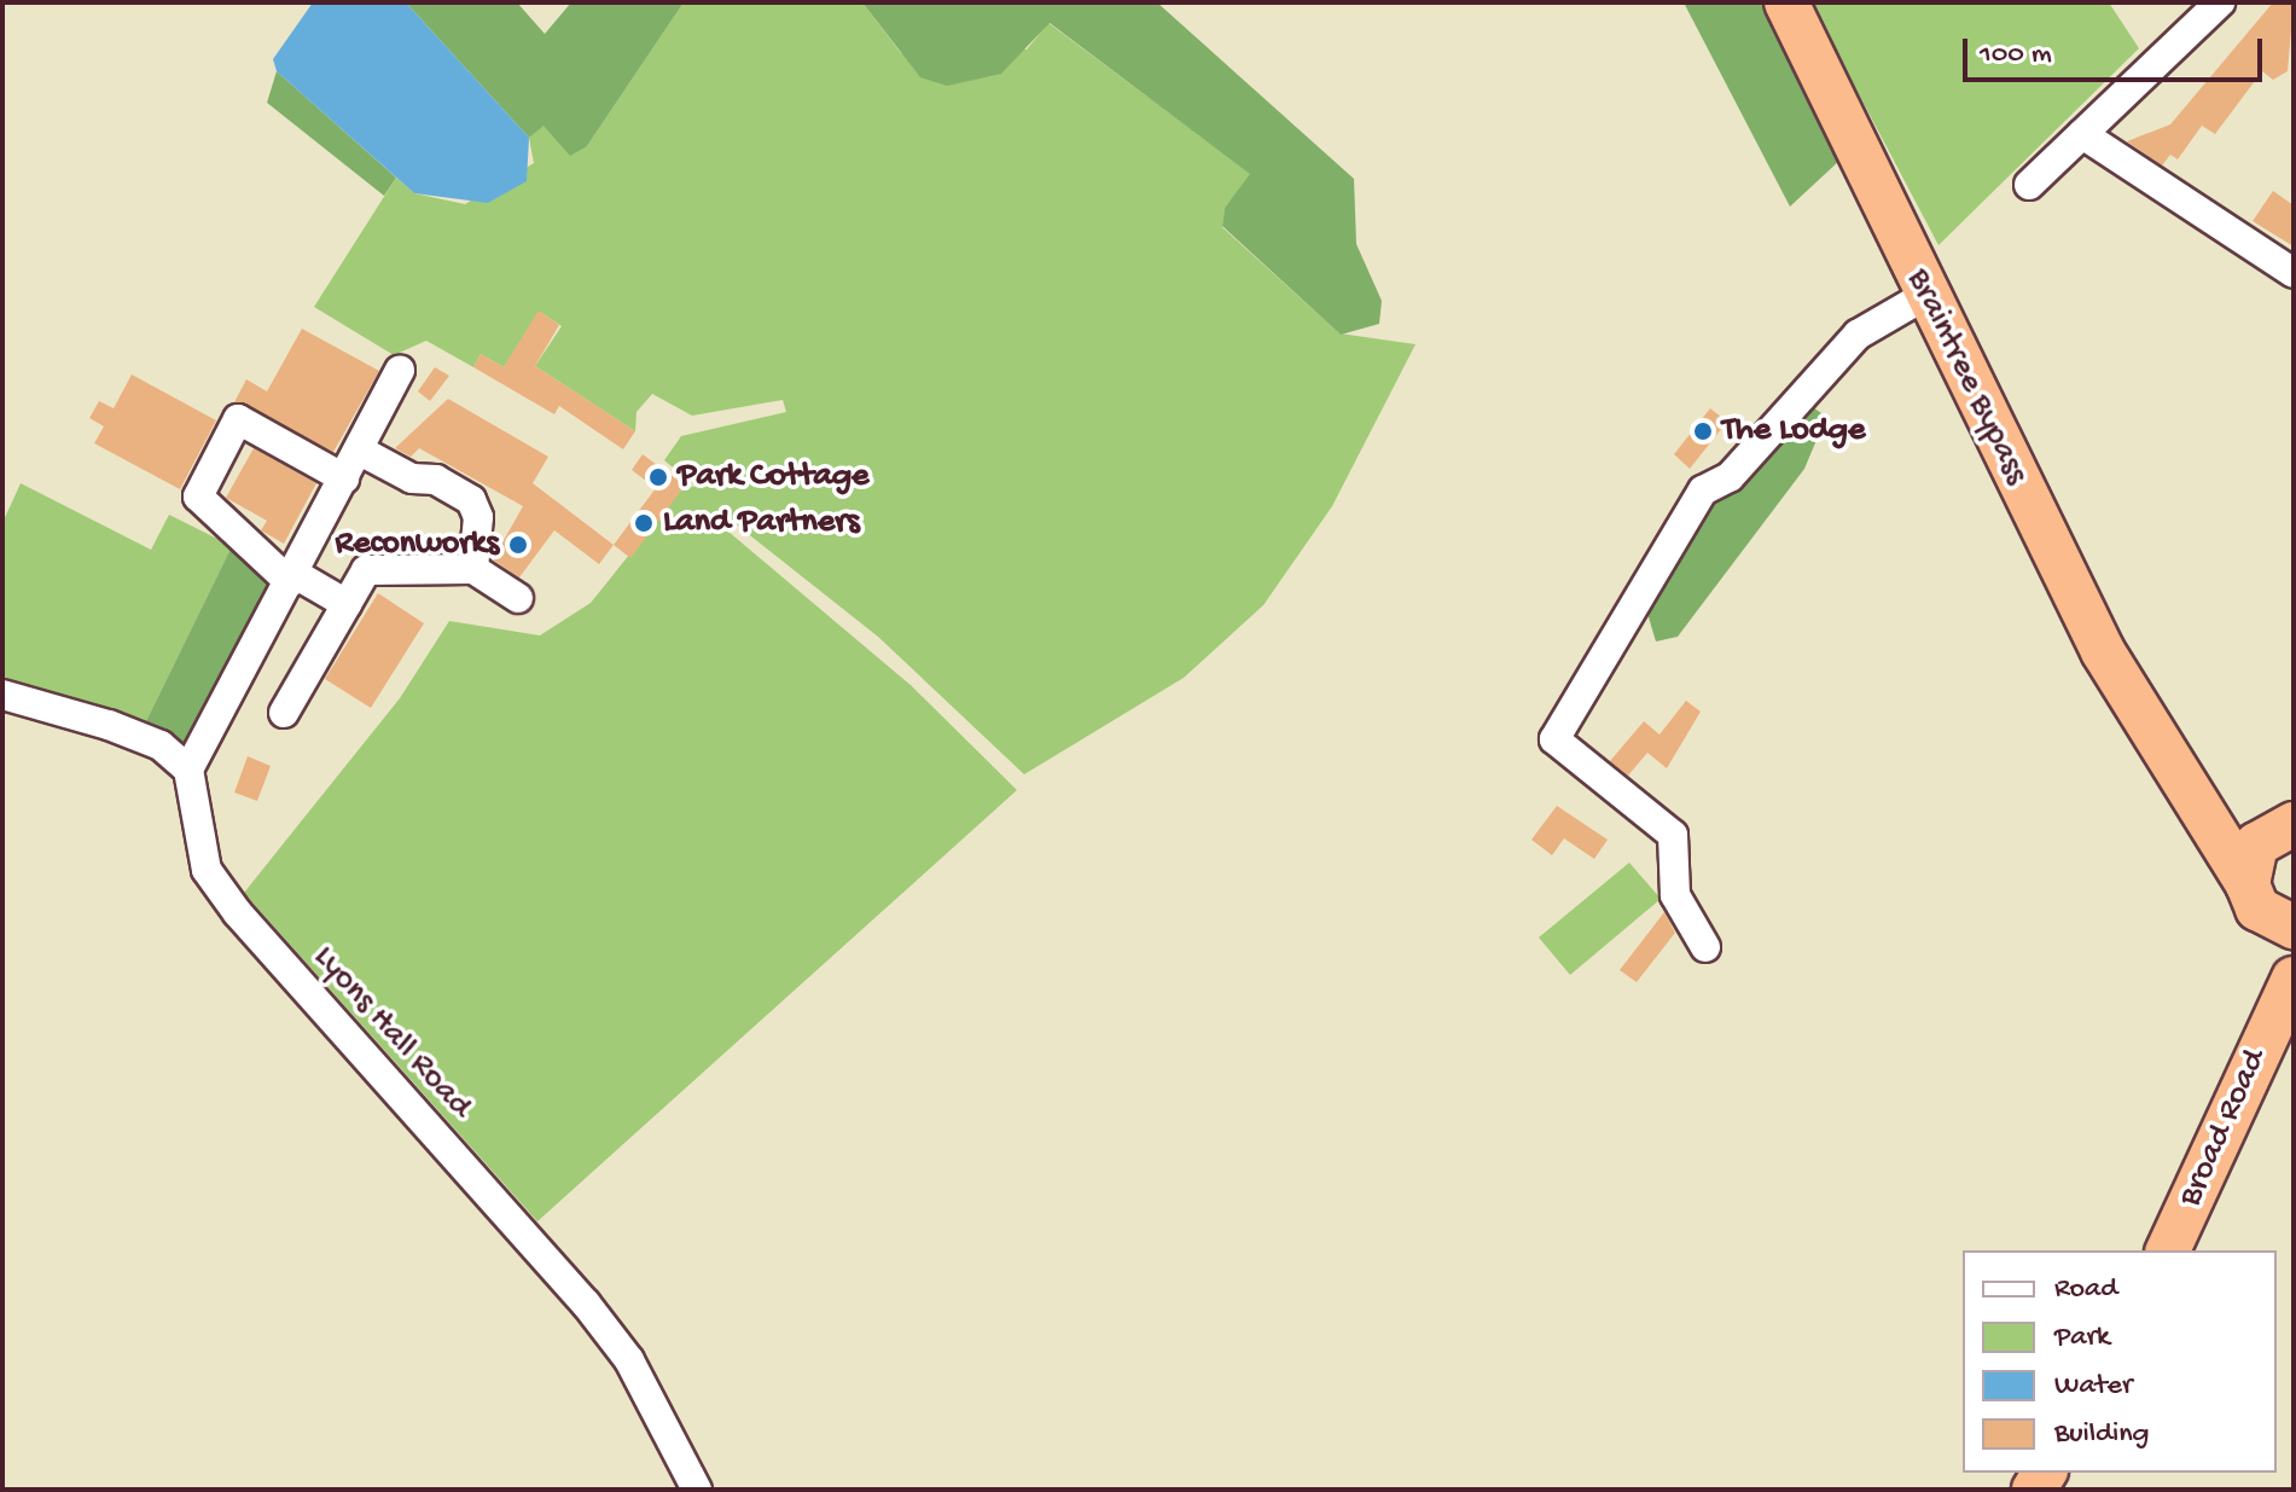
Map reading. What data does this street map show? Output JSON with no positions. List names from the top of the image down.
{
  "streets": {
    "highway": ["Braintree Bypass", "Broad Road"],
    "street": ["Lyons Hall Road"]
  },
  "crossings": [
    ["Braintree Bypass", "Broad Road"]
  ],
  "places": [
    "The Lodge",
    "Park Cottage",
    "Land Partners",
    "Reconworks"
  ],
  "legend": [
    "Road",
    "Park",
    "Water",
    "Building"
  ],
  "scale_bar": "100 m"
}
